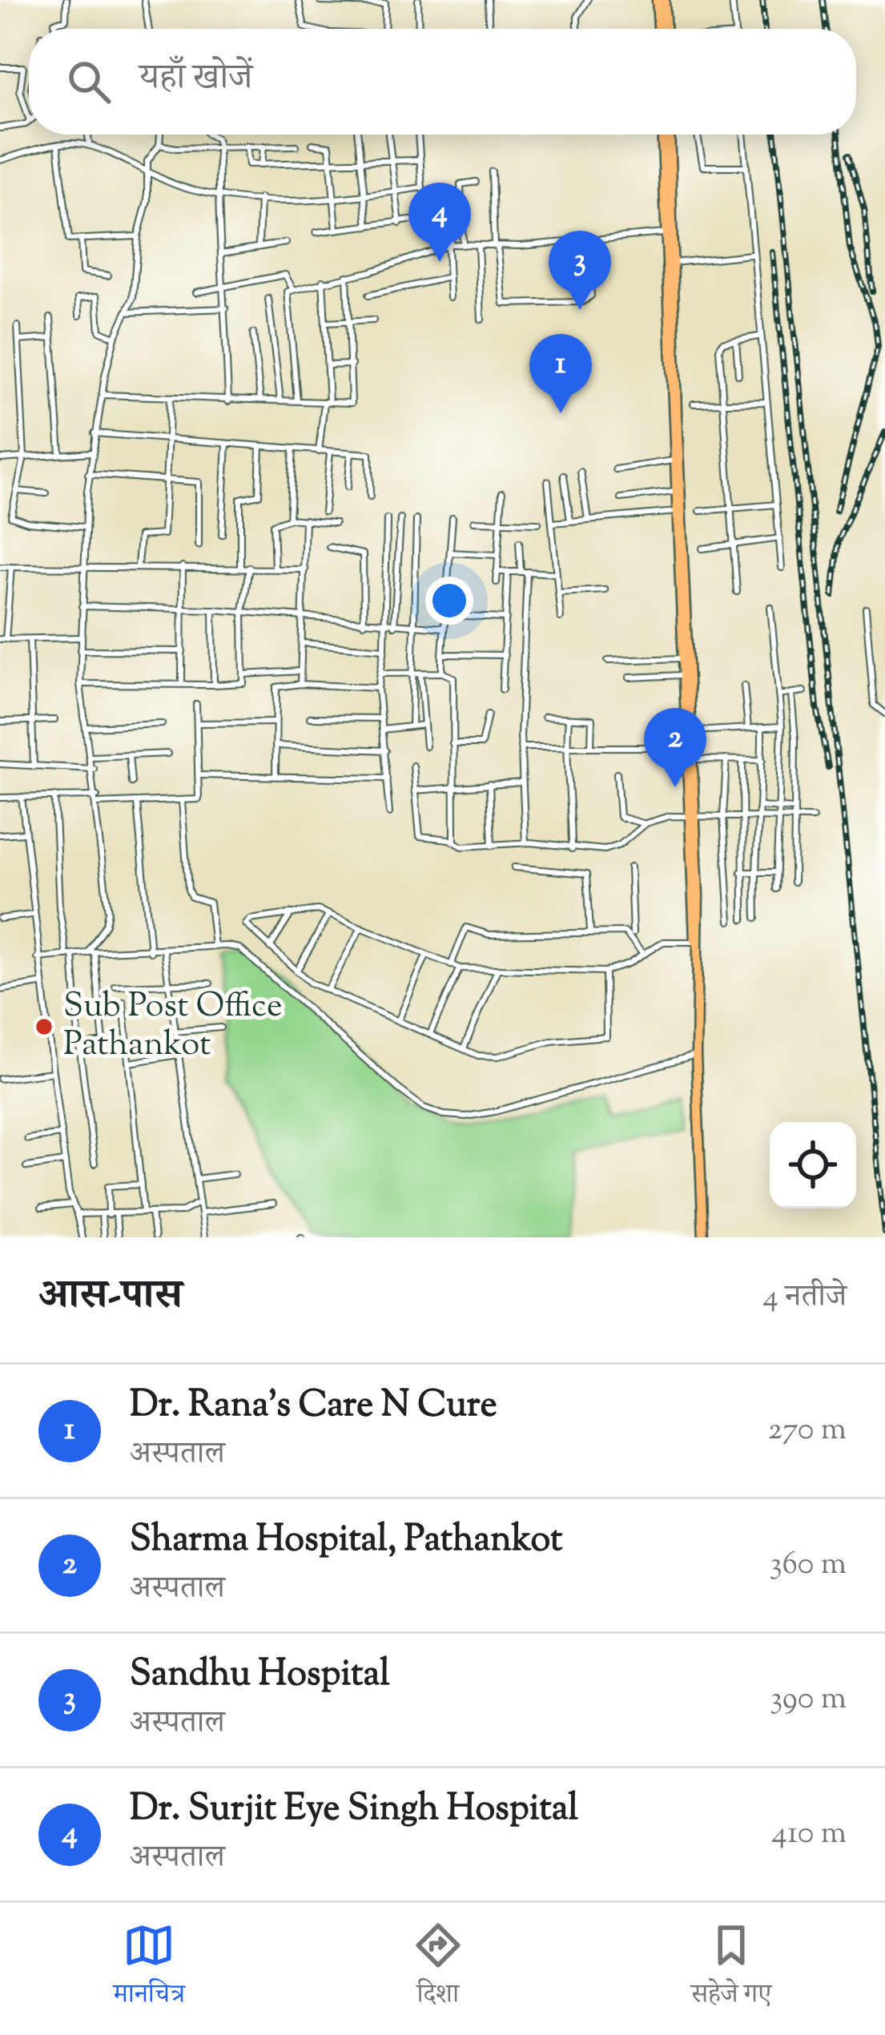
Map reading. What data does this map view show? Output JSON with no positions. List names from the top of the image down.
{
  "places": ["Sub Post Office Pathankot"],
  "page": {
    "search": "यहाँ खोजें",
    "pins": [
      "4",
      "3",
      "1",
      "2"
    ],
    "heading": ["आस-पास", "4 नतीजे"],
    "list": [
      {
        "mark": "1",
        "name": "Dr. Rana's Care N Cure",
        "note": "अस्पताल",
        "value": "270 m"
      },
      {
        "mark": "2",
        "name": "Sharma Hospital, Pathankot",
        "note": "अस्पताल",
        "value": "360 m"
      },
      {
        "mark": "3",
        "name": "Sandhu Hospital",
        "note": "अस्पताल",
        "value": "390 m"
      },
      {
        "mark": "4",
        "name": "Dr. Surjit Eye Singh Hospital",
        "note": "अस्पताल",
        "value": "410 m"
      }
    ],
    "nav": ["मानचित्र", "दिशा", "सहेजे गए"]
  }
}
